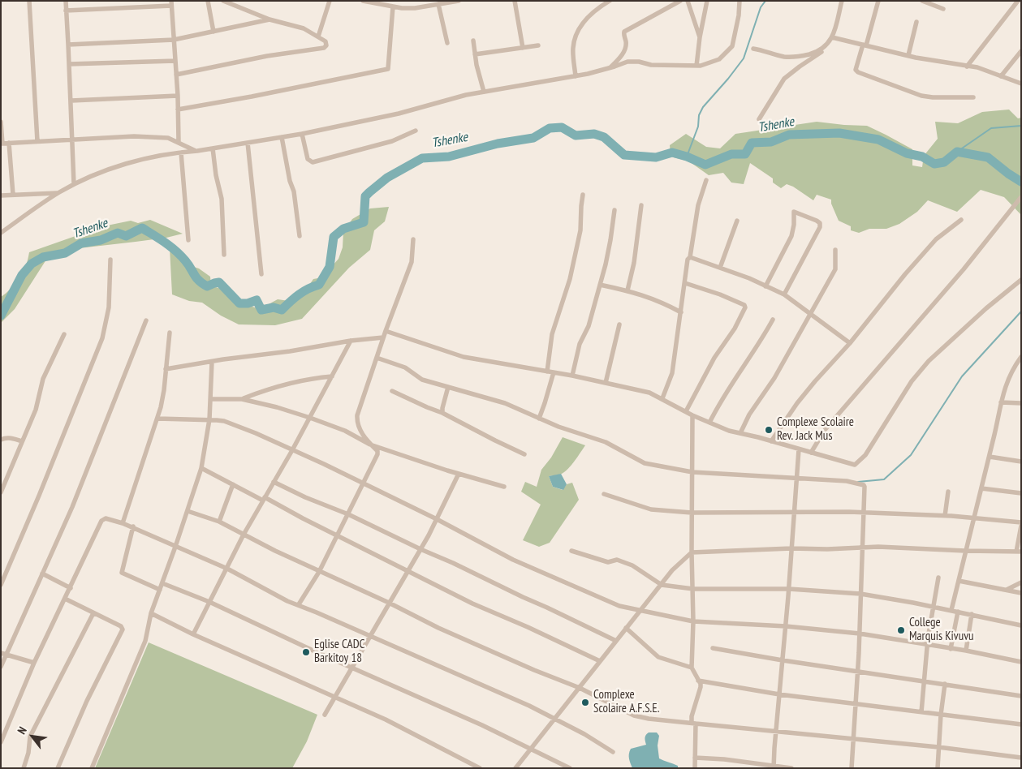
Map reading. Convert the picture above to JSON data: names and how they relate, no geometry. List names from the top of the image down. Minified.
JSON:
{"water":["Tshenke"],"places":["Complexe Scolaire Rev. Jack Mus","College Marquis Kivuvu","Eglise CADC Barkitoy 18","Complexe Scolaire A.F.S.E."],"north":"top left"}
